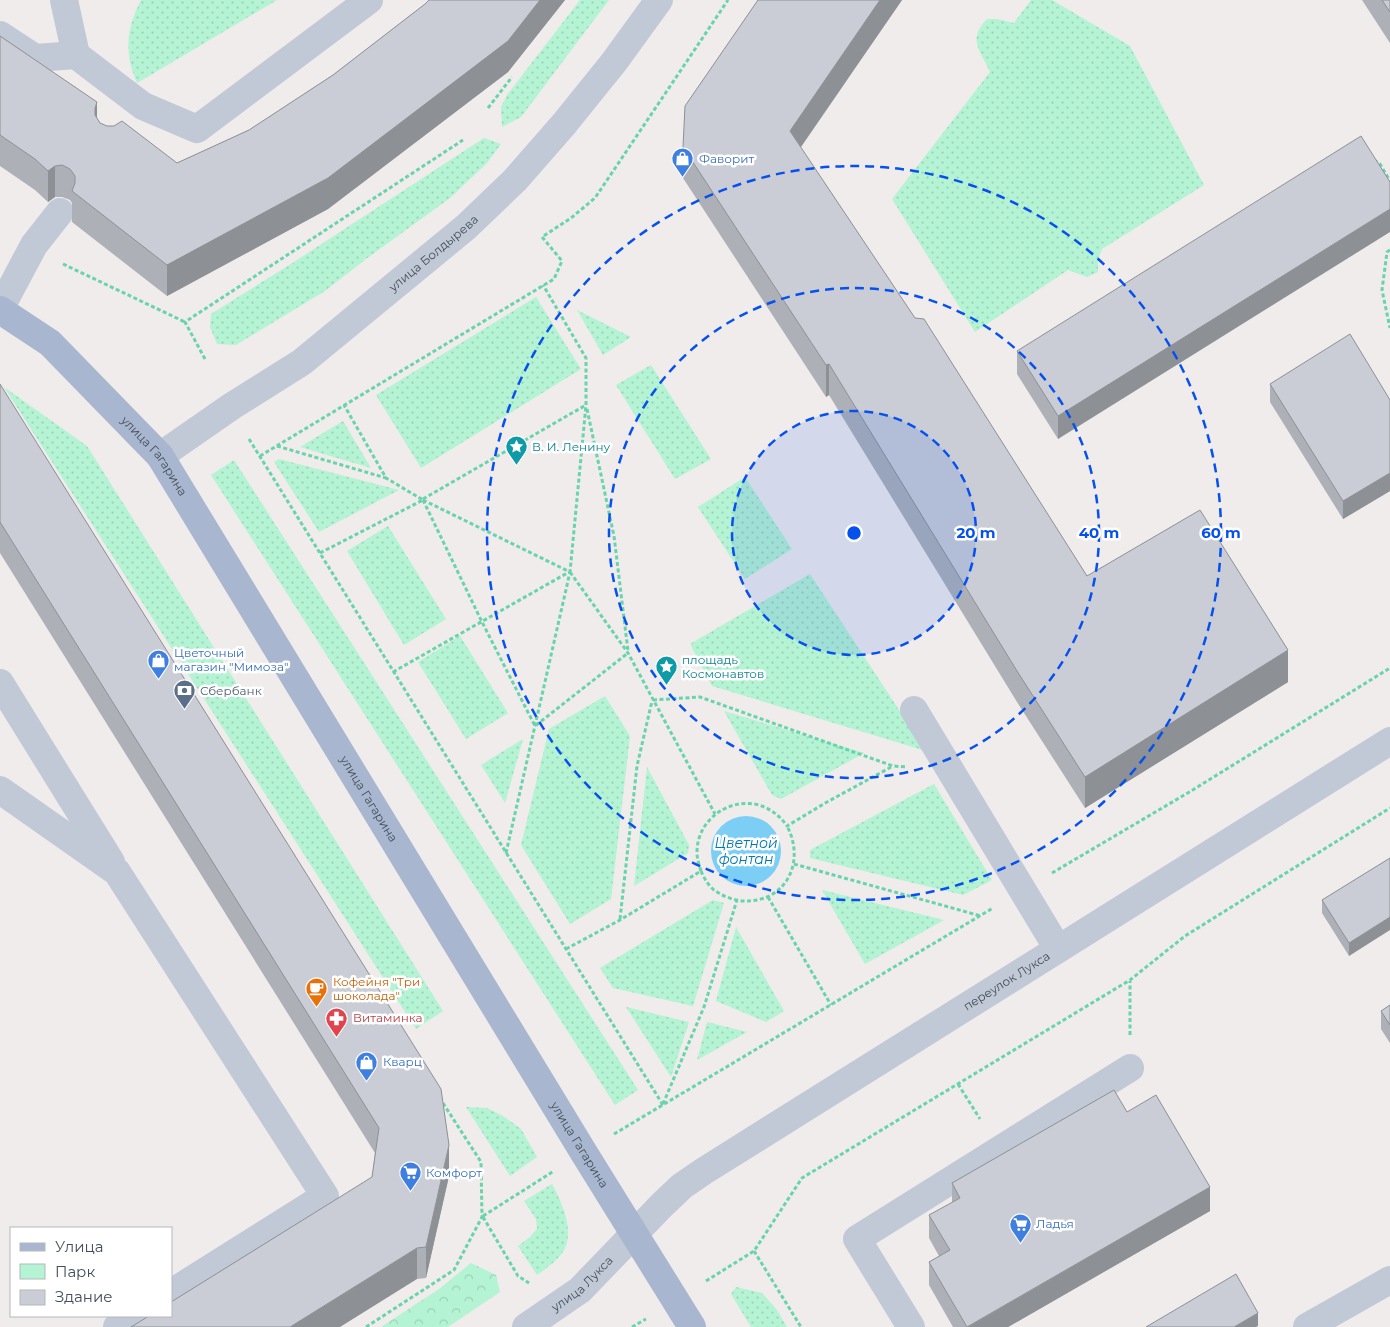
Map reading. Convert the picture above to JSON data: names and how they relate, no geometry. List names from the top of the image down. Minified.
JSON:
{"streets":{"main road":["улица Гагарина"],"street":["улица Болдырева","переулок Лукса","улица Лукса"]},"crossings":[["улица Болдырева","улица Гагарина"],["улица Гагарина","переулок Лукса"],["улица Гагарина","улица Лукса"],["переулок Лукса","улица Лукса"]],"water":["Цветной фонтан"],"places":{"shop":["Фаворит","Цветочный магазин \"Мимоза\"","Кварц"],"place":["В. И. Ленину","площадь Космонавтов"],"bank":["Сбербанк"],"cafe":["Кофейня \"Три шоколада\""],"pharmacy":["Витаминка"],"supermarket":["Комфорт","Ладья"]},"legend":["Улица","Парк","Здание"],"rings":["20 m","40 m","60 m"]}
